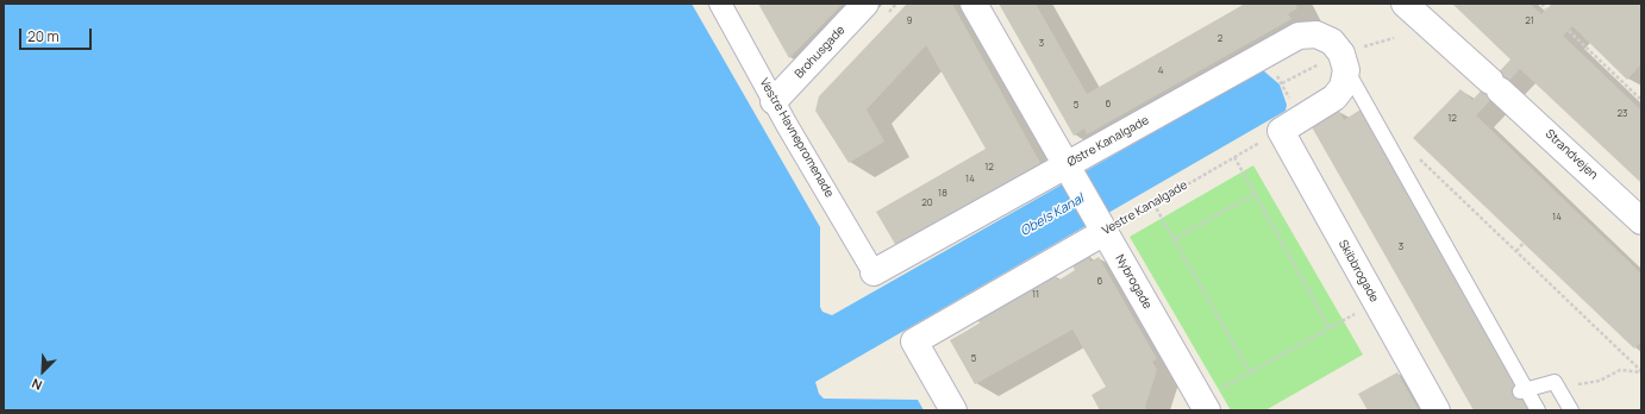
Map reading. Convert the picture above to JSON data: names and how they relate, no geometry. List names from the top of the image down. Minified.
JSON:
{"streets":{"street":["Brohusgade","Vestre Havnepromenade","Østre Kanalgade","Strandvejen","Vestre Kanalgade","Skibbrogade","Nybrogade"]},"crossings":[["Brohusgade","Vestre Havnepromenade"],["Vestre Havnepromenade","Østre Kanalgade"],["Østre Kanalgade","Nybrogade"],["Vestre Kanalgade","Skibbrogade"],["Vestre Kanalgade","Nybrogade"]],"water":["Obels Kanal"],"house_numbers":["9","21","2","3","4","6","5","23","12","12","14","18","20","14","3","6","11","5"],"scale_bar":"20 m","north":"bottom left"}
